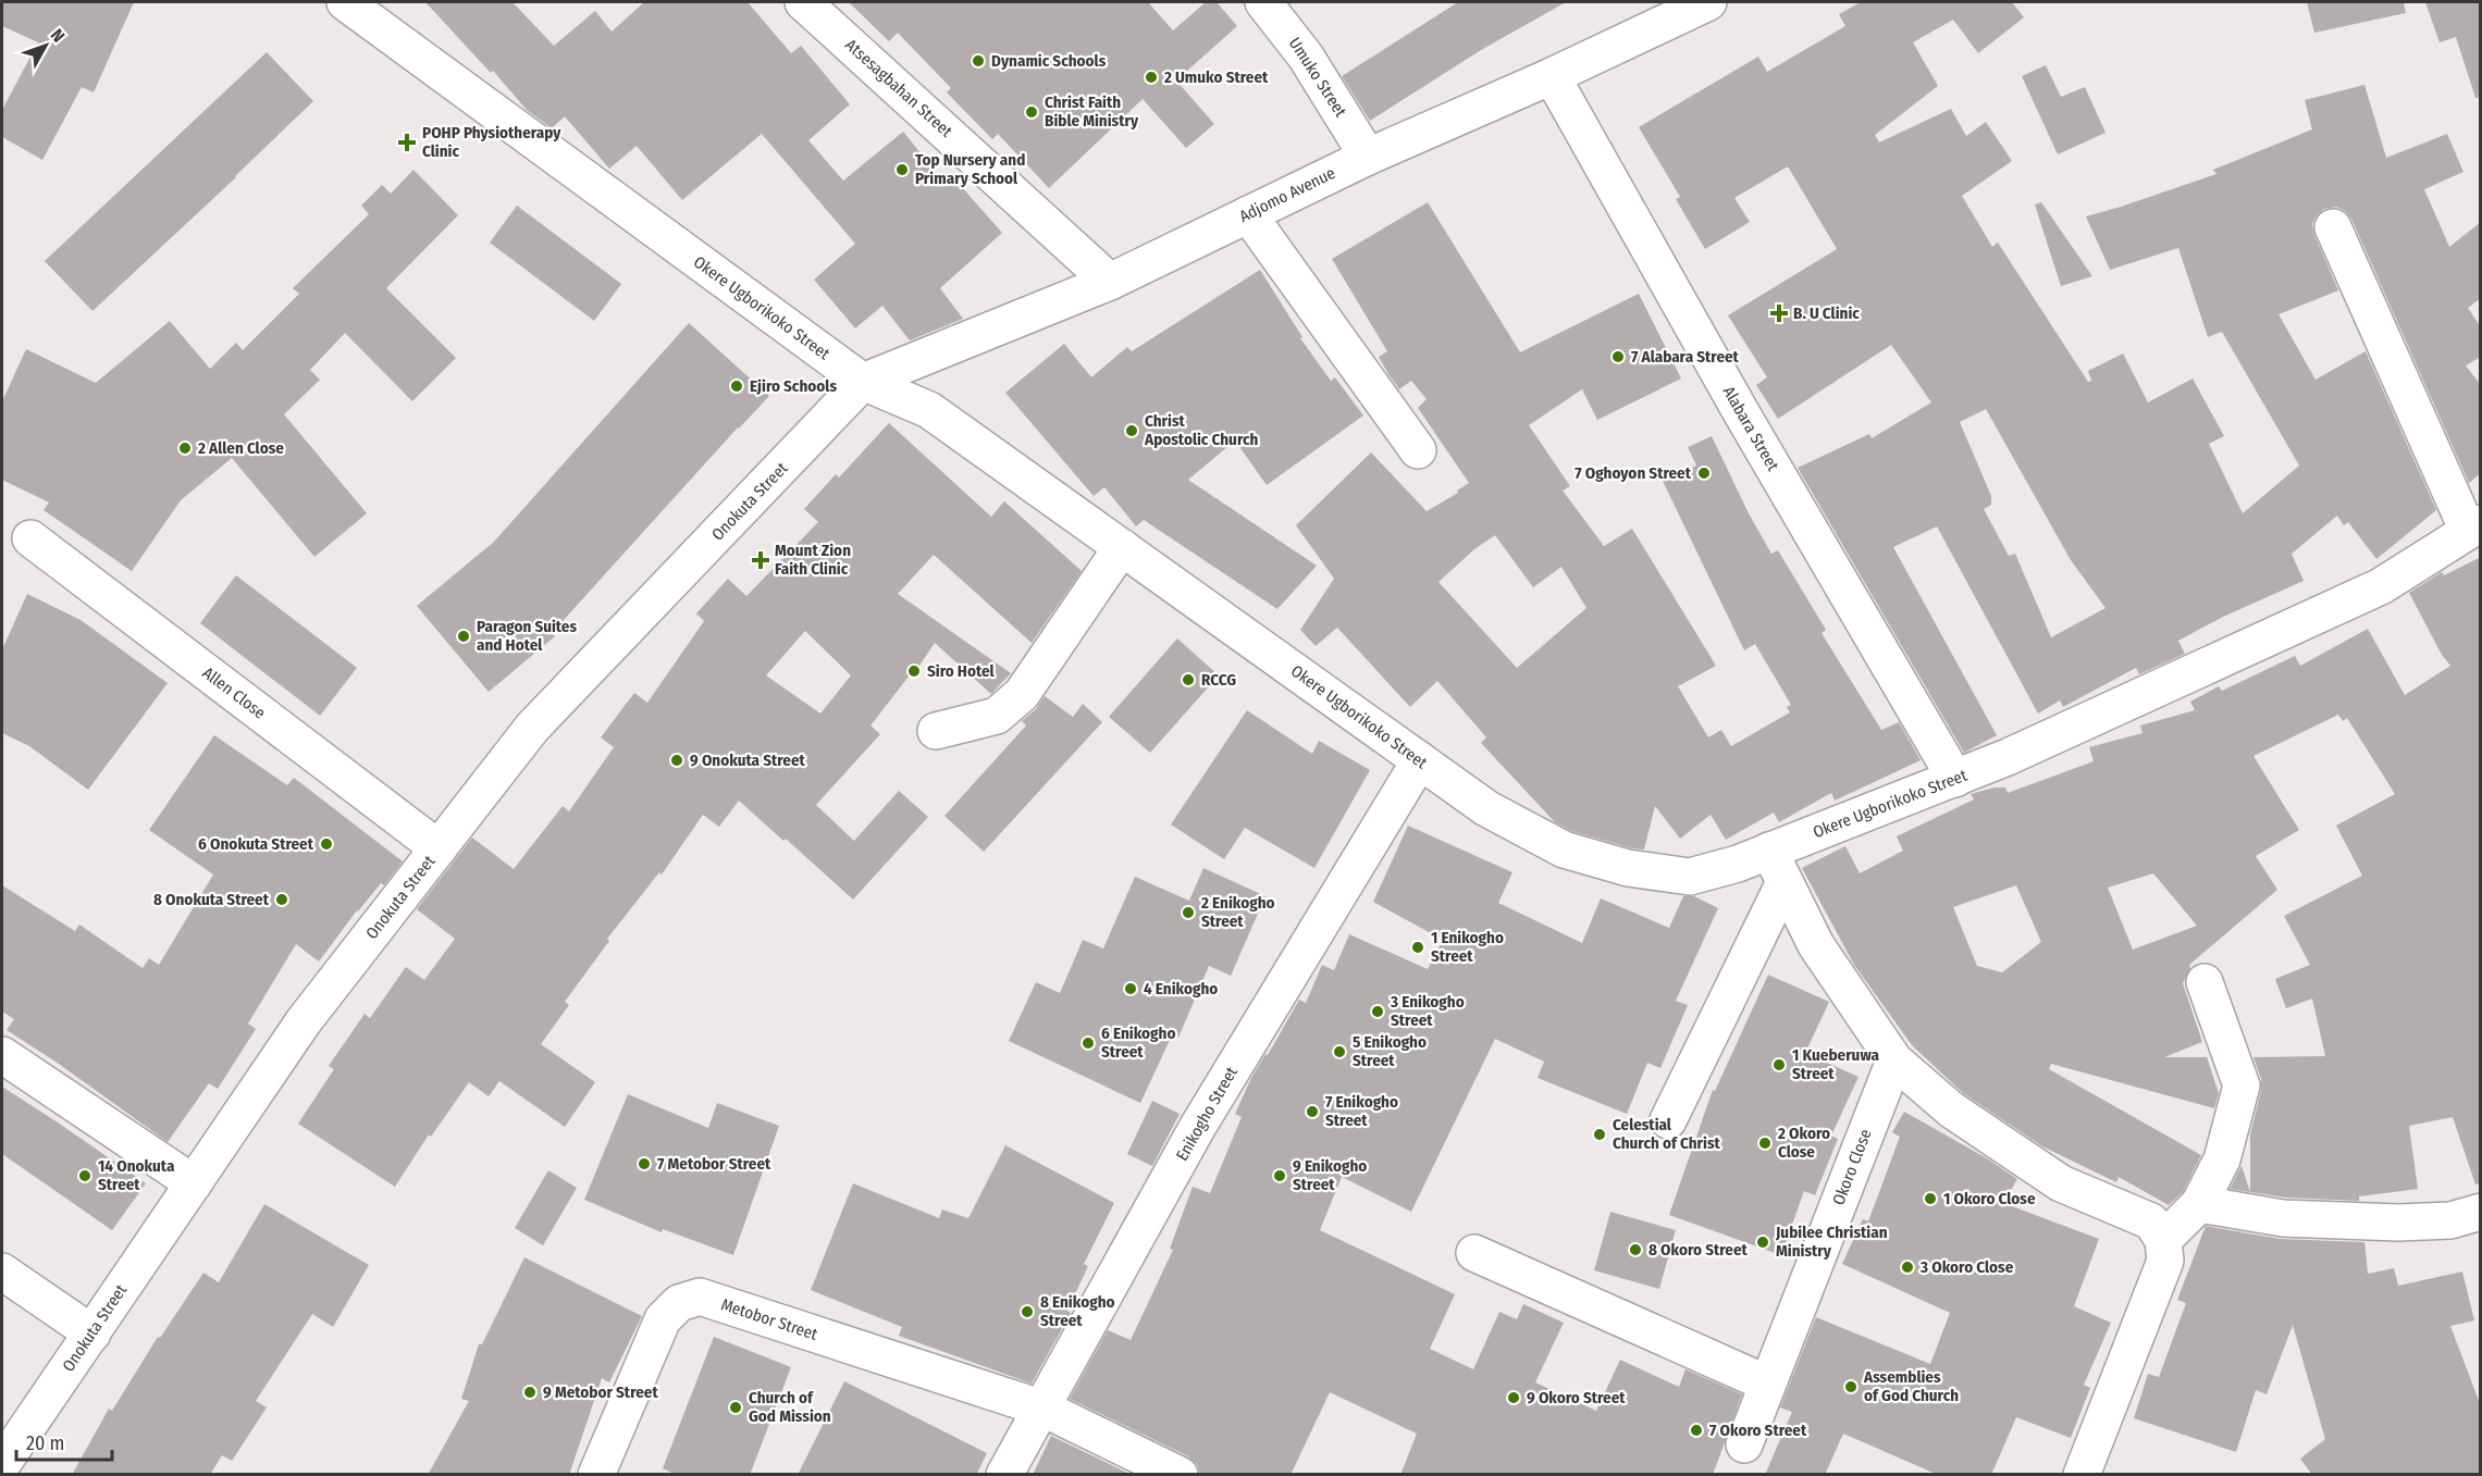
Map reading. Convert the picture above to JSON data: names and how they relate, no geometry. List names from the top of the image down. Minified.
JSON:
{"streets":{"street":["Umuko Street","Atsesagbahan Street","Adjomo Avenue","Okere Ugborikoko Street","Alabara Street","Onokuta Street","Allen Close","Enikogho Street","Okoro Close","Metobor Street"]},"crossings":[["Umuko Street","Adjomo Avenue"],["Atsesagbahan Street","Adjomo Avenue"],["Adjomo Avenue","Okere Ugborikoko Street"],["Adjomo Avenue","Alabara Street"],["Adjomo Avenue","Onokuta Street"],["Okere Ugborikoko Street","Alabara Street"],["Okere Ugborikoko Street","Onokuta Street"],["Okere Ugborikoko Street","Enikogho Street"],["Onokuta Street","Allen Close"],["Enikogho Street","Metobor Street"]],"places":{"other":["Dynamic Schools","2 Umuko Street","Christ Faith Bible Ministry","Top Nursery and Primary School","7 Alabara Street","Ejiro Schools","Christ Apostolic Church","2 Allen Close","7 Oghoyon Street","Paragon Suites and Hotel","Siro Hotel","RCCG","9 Onokuta Street","6 Onokuta Street","8 Onokuta Street","2 Enikogho Street","1 Enikogho Street","4 Enikogho","3 Enikogho Street","6 Enikogho Street","5 Enikogho Street","1 Kueberuwa Street","7 Enikogho Street","Celestial Church of Christ","2 Okoro Close","7 Metobor Street","14 Onokuta Street","9 Enikogho Street","1 Okoro Close","Jubilee Christian Ministry","8 Okoro Street","3 Okoro Close","8 Enikogho Street","Assemblies of God Church","9 Metobor Street","9 Okoro Street","Church of God Mission","7 Okoro Street"],"health":["POHP Physiotherapy Clinic","B. U Clinic","Mount Zion Faith Clinic"]},"scale_bar":"20 m","north":"top right"}
